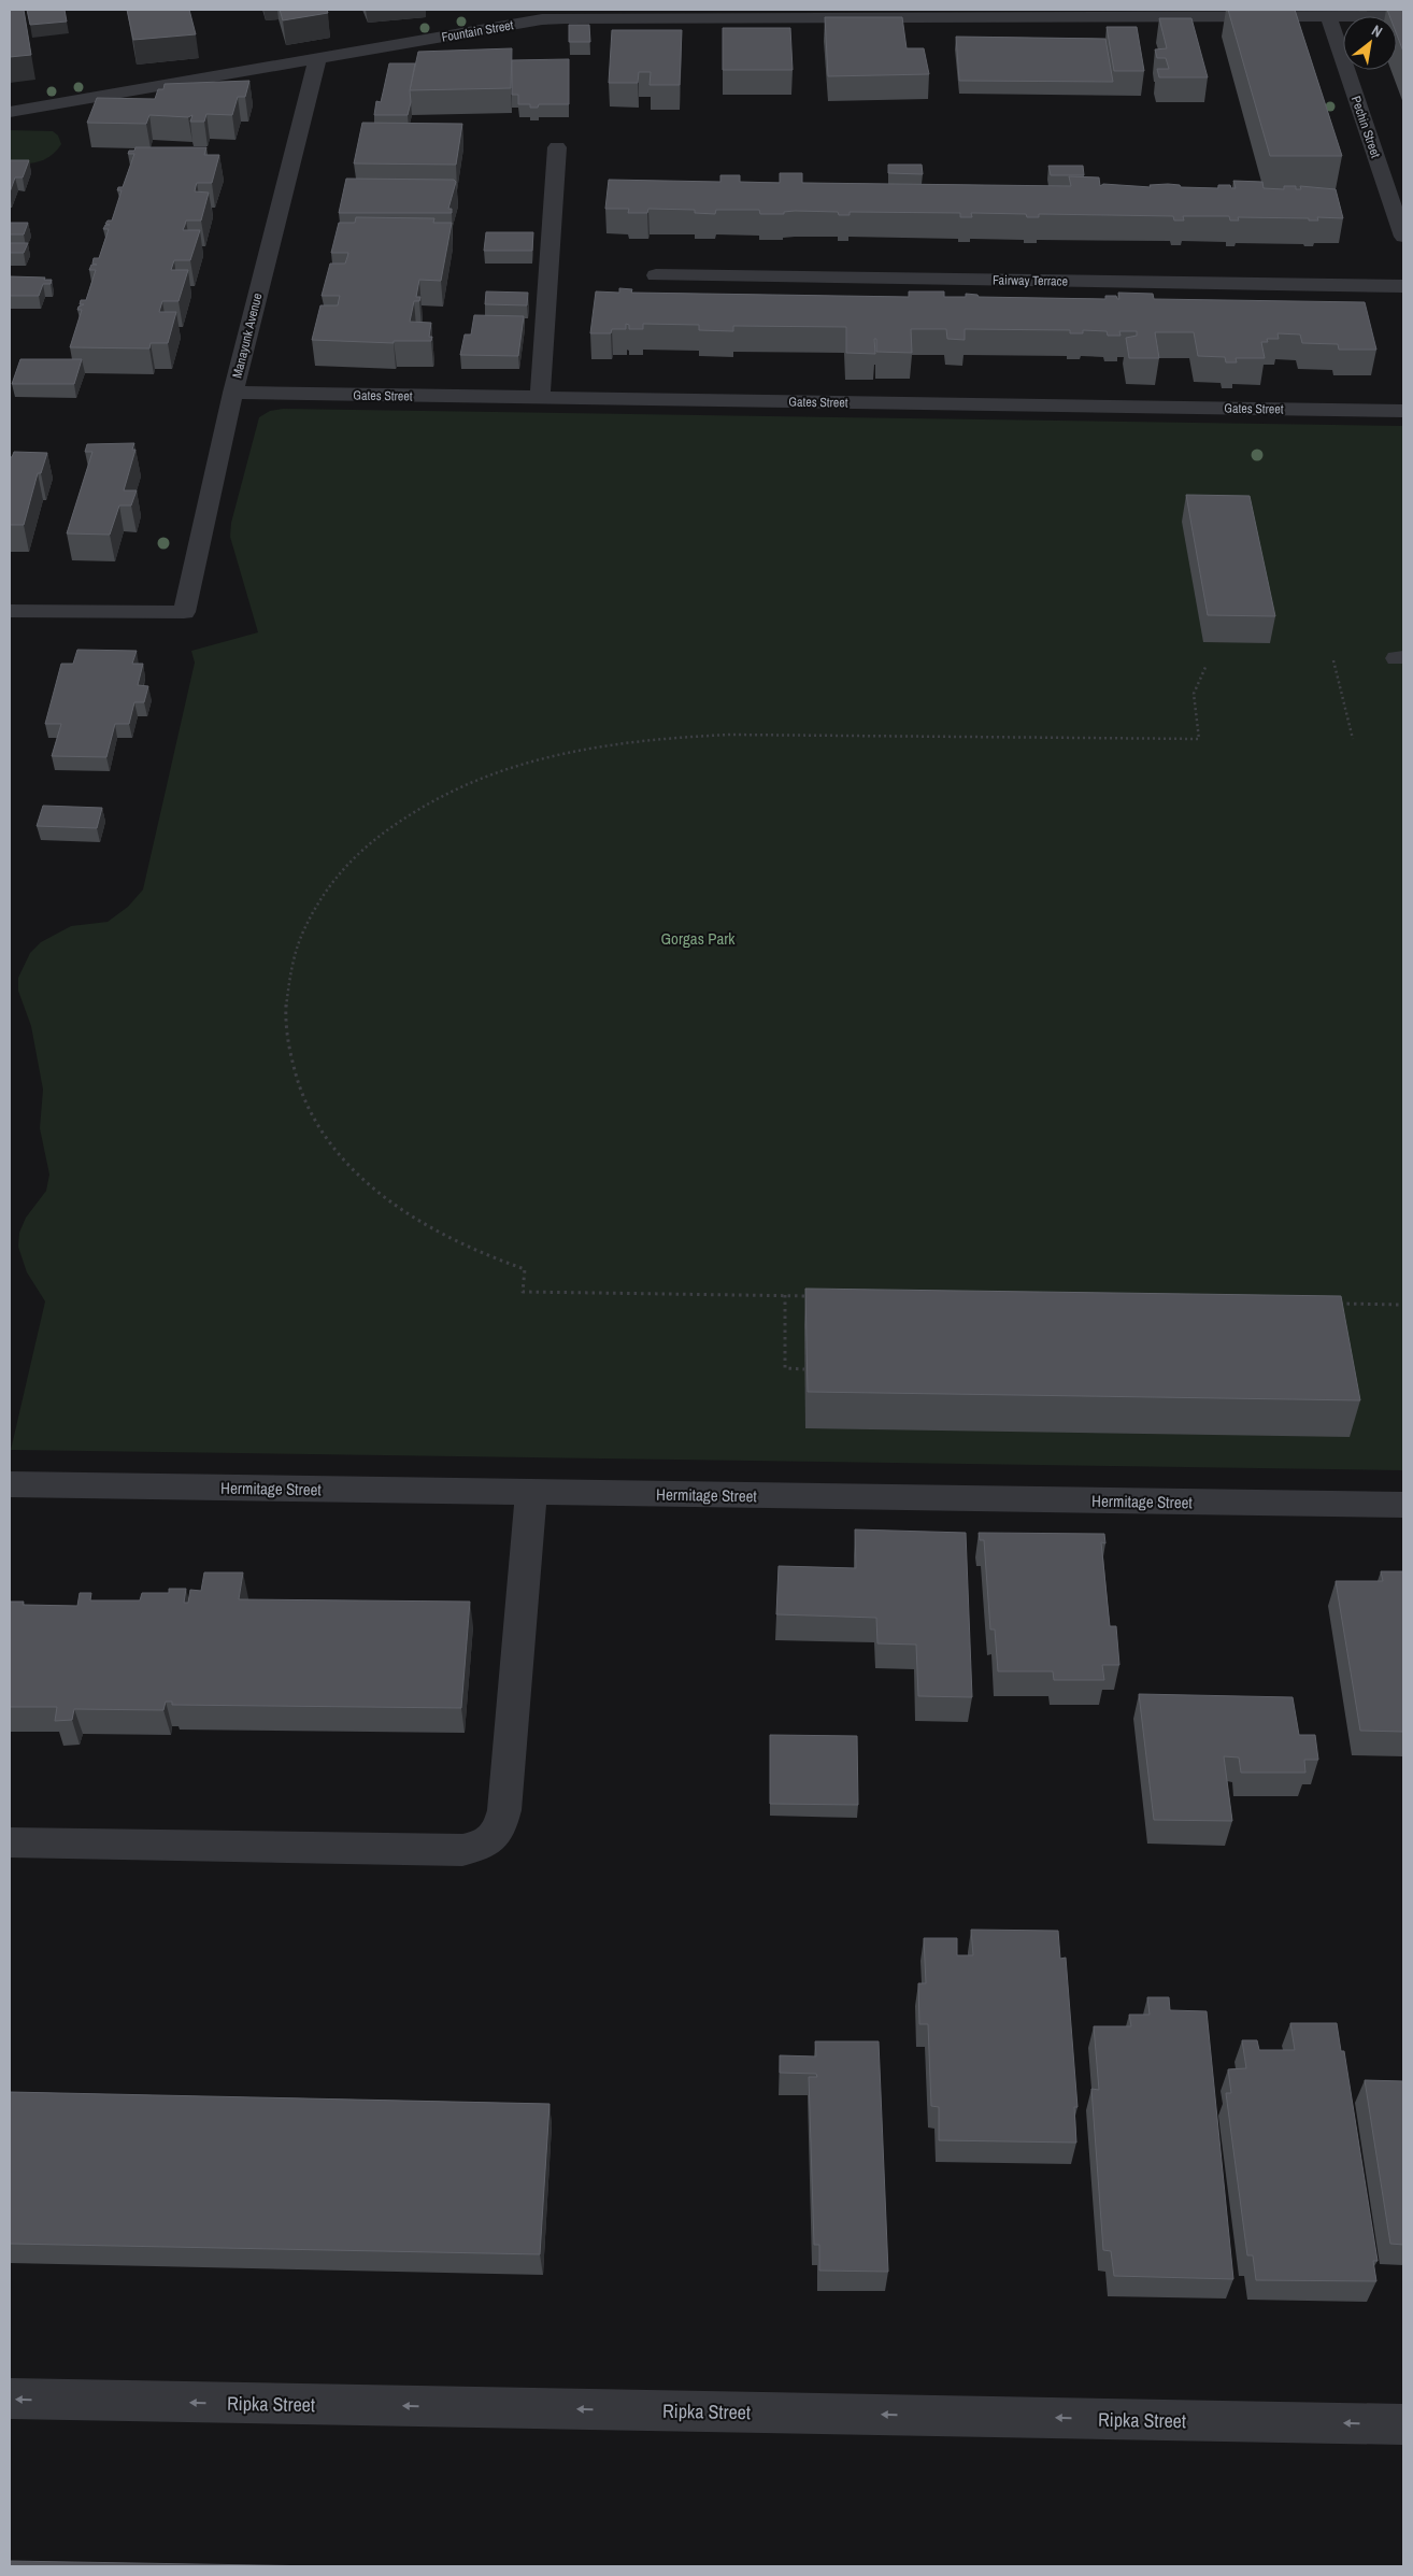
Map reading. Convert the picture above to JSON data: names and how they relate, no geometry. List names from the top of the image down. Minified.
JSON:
{"streets":{"street":["Fountain Street","Pechin Street","Fairway Terrace","Manayunk Avenue","Gates Street","Hermitage Street","Ripka Street"]},"crossings":[["Fountain Street","Pechin Street"],["Fountain Street","Manayunk Avenue"],["Manayunk Avenue","Gates Street"]],"one_way":["Ripka Street"],"parks":["Gorgas Park"],"north":"top right"}
